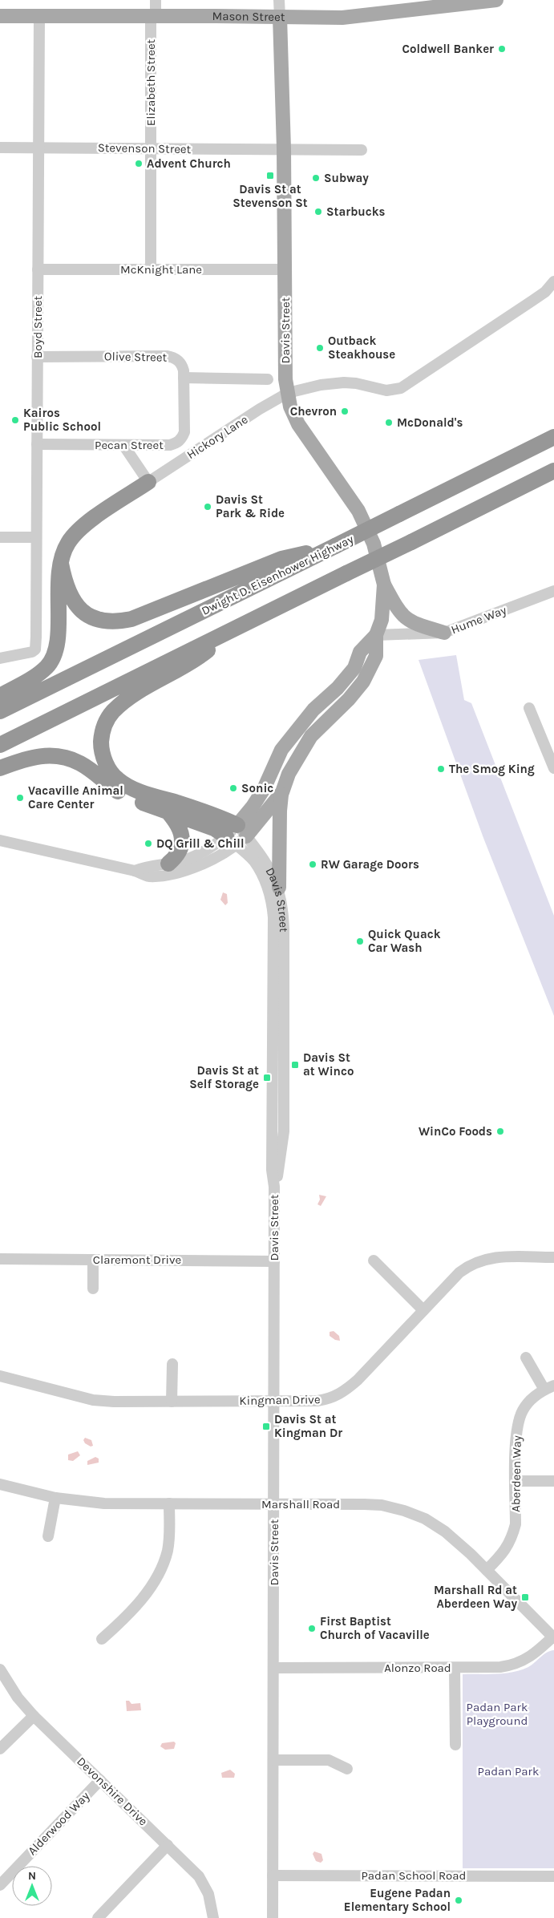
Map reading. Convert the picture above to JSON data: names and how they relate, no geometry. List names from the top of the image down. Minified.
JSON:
{"streets":{"highway":["Dwight D. Eisenhower Highway"],"main road":["Mason Street","Davis Street"],"street":["Elizabeth Street","Stevenson Street","McKnight Lane","Boyd Street","Olive Street","Hickory Lane","Pecan Street","Hume Way","Claremont Drive","Kingman Drive","Aberdeen Way","Marshall Road","Alonzo Road","Devonshire Drive","Alderwood Way","Padan School Road"]},"crossings":[["Mason Street","Elizabeth Street"],["Mason Street","Boyd Street"],["Mason Street","Davis Street"],["Elizabeth Street","Stevenson Street"],["Elizabeth Street","McKnight Lane"],["Stevenson Street","Boyd Street"],["Stevenson Street","Davis Street"],["McKnight Lane","Boyd Street"],["McKnight Lane","Davis Street"],["Boyd Street","Olive Street"],["Boyd Street","Pecan Street"],["Davis Street","Hickory Lane"],["Davis Street","Hume Way"],["Davis Street","Claremont Drive"],["Davis Street","Kingman Drive"],["Davis Street","Marshall Road"],["Davis Street","Alonzo Road"],["Davis Street","Padan School Road"],["Olive Street","Pecan Street"],["Aberdeen Way","Marshall Road"],["Marshall Road","Alonzo Road"],["Devonshire Drive","Alderwood Way"]],"parks":["Padan Park Playground","Padan Park"],"places":{"other":["Coldwell Banker","Advent Church","Subway","Starbucks","Outback Steakhouse","Chevron","Kairos Public School","McDonald's","Davis St Park & Ride","The Smog King","Sonic","Vacaville Animal Care Center","DQ Grill & Chill","RW Garage Doors","Quick Quack Car Wash","WinCo Foods","First Baptist Church of Vacaville","Eugene Padan Elementary School"],"transit":["Davis St at Stevenson St","Davis St at Winco","Davis St at Self Storage","Davis St at Kingman Dr","Marshall Rd at Aberdeen Way"]},"north":"top"}
